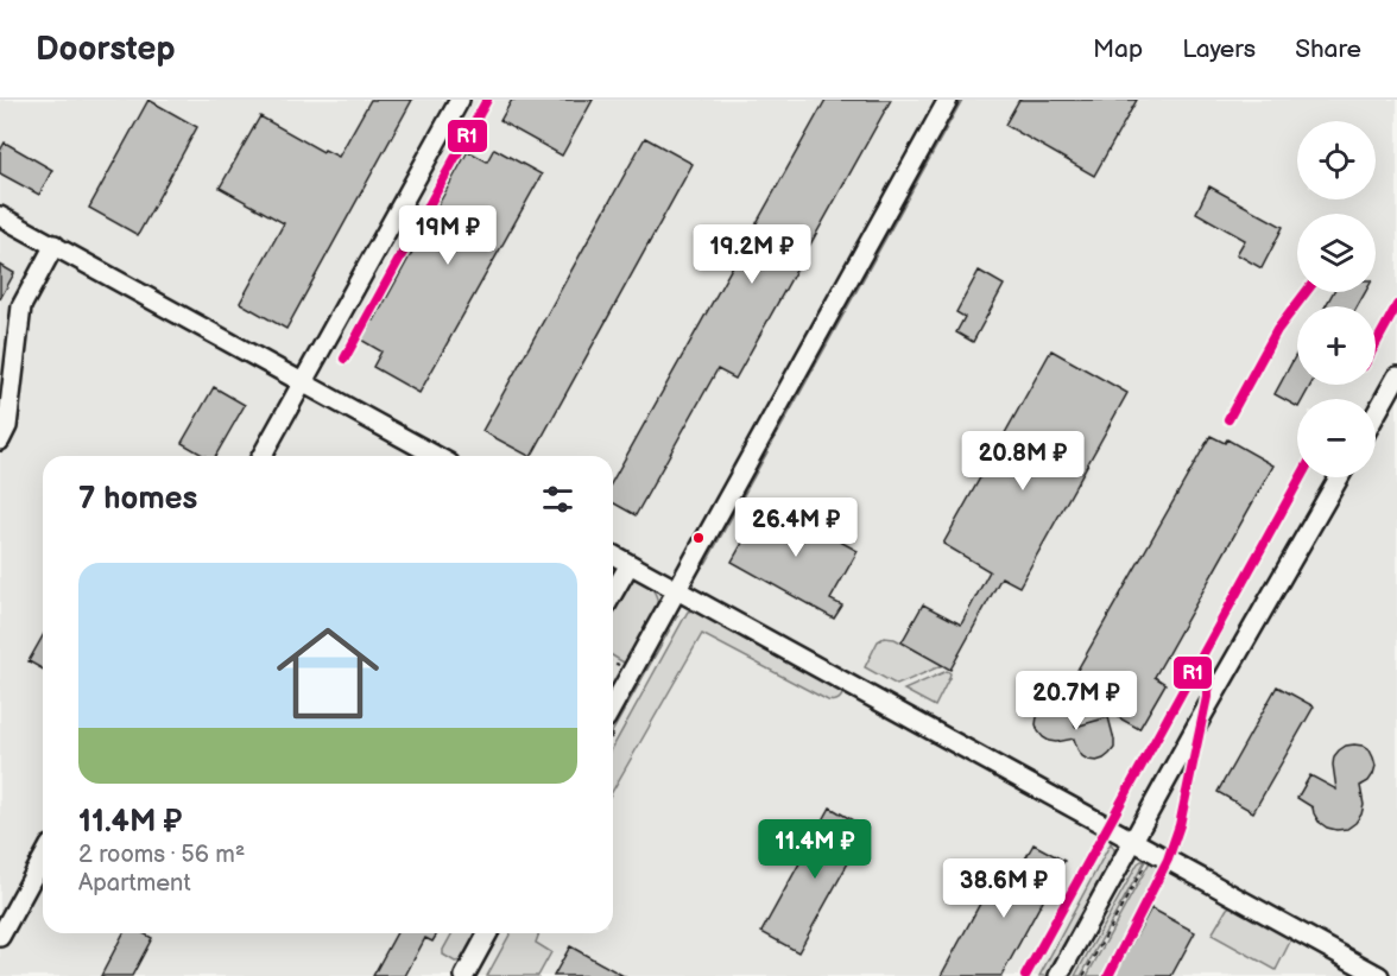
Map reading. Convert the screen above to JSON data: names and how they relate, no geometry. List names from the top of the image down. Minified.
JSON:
{"lines":["transit line R1"],"page":{"header":"Doorstep","nav":["Map","Layers","Share"],"map_buttons":["+","−"],"price":["19M ₽","19.2M ₽","20.8M ₽","26.4M ₽","20.7M ₽","11.4M ₽","38.6M ₽"],"heading":"7 homes","list":[{"name":"11.4M ₽","note":"2 rooms · 56 m² · Apartment"}]}}
